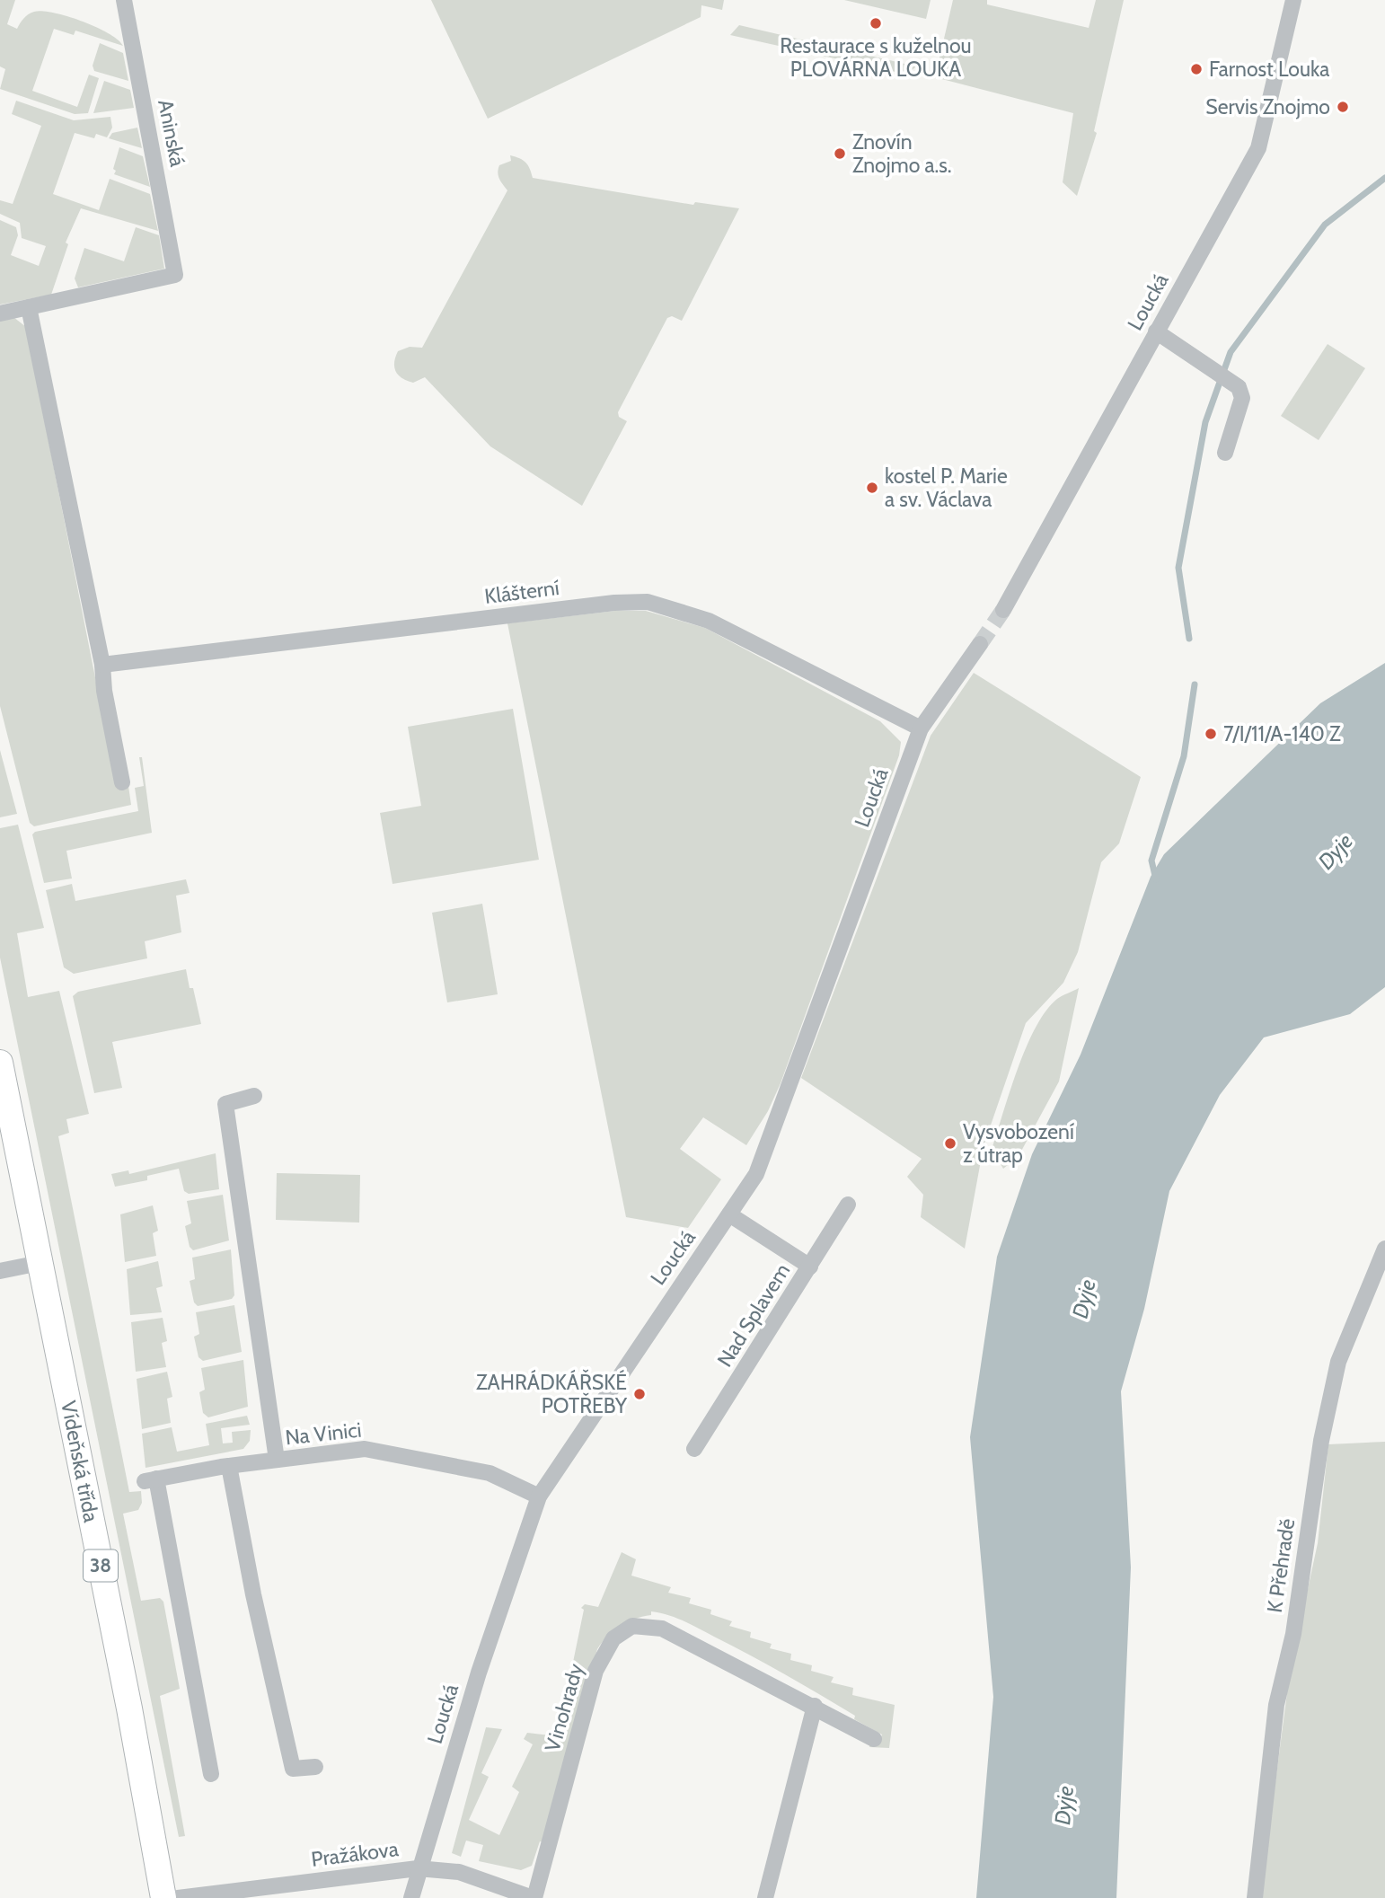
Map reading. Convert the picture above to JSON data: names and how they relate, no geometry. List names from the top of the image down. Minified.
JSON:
{"streets":{"main road":["Vídeňská třída","38"],"street":["Aninská","Loucká","Klášterní","Nad Splavem","Na Vinici","K Přehradě","Vinohrady","Pražákova"]},"crossings":[["Loucká","Klášterní"],["Loucká","Na Vinici"],["Loucká","Pražákova"],["Vinohrady","Pražákova"]],"water":["Dyje"],"places":["Restaurace s kuželnou PLOVÁRNA LOUKA","Farnost Louka","Servis Znojmo","Znovín Znojmo a.s.","kostel P. Marie a sv. Václava","7/I/11/A-140 Z","Vysvobození z útrap","ZAHRÁDKÁŘSKÉ POTŘEBY"]}
